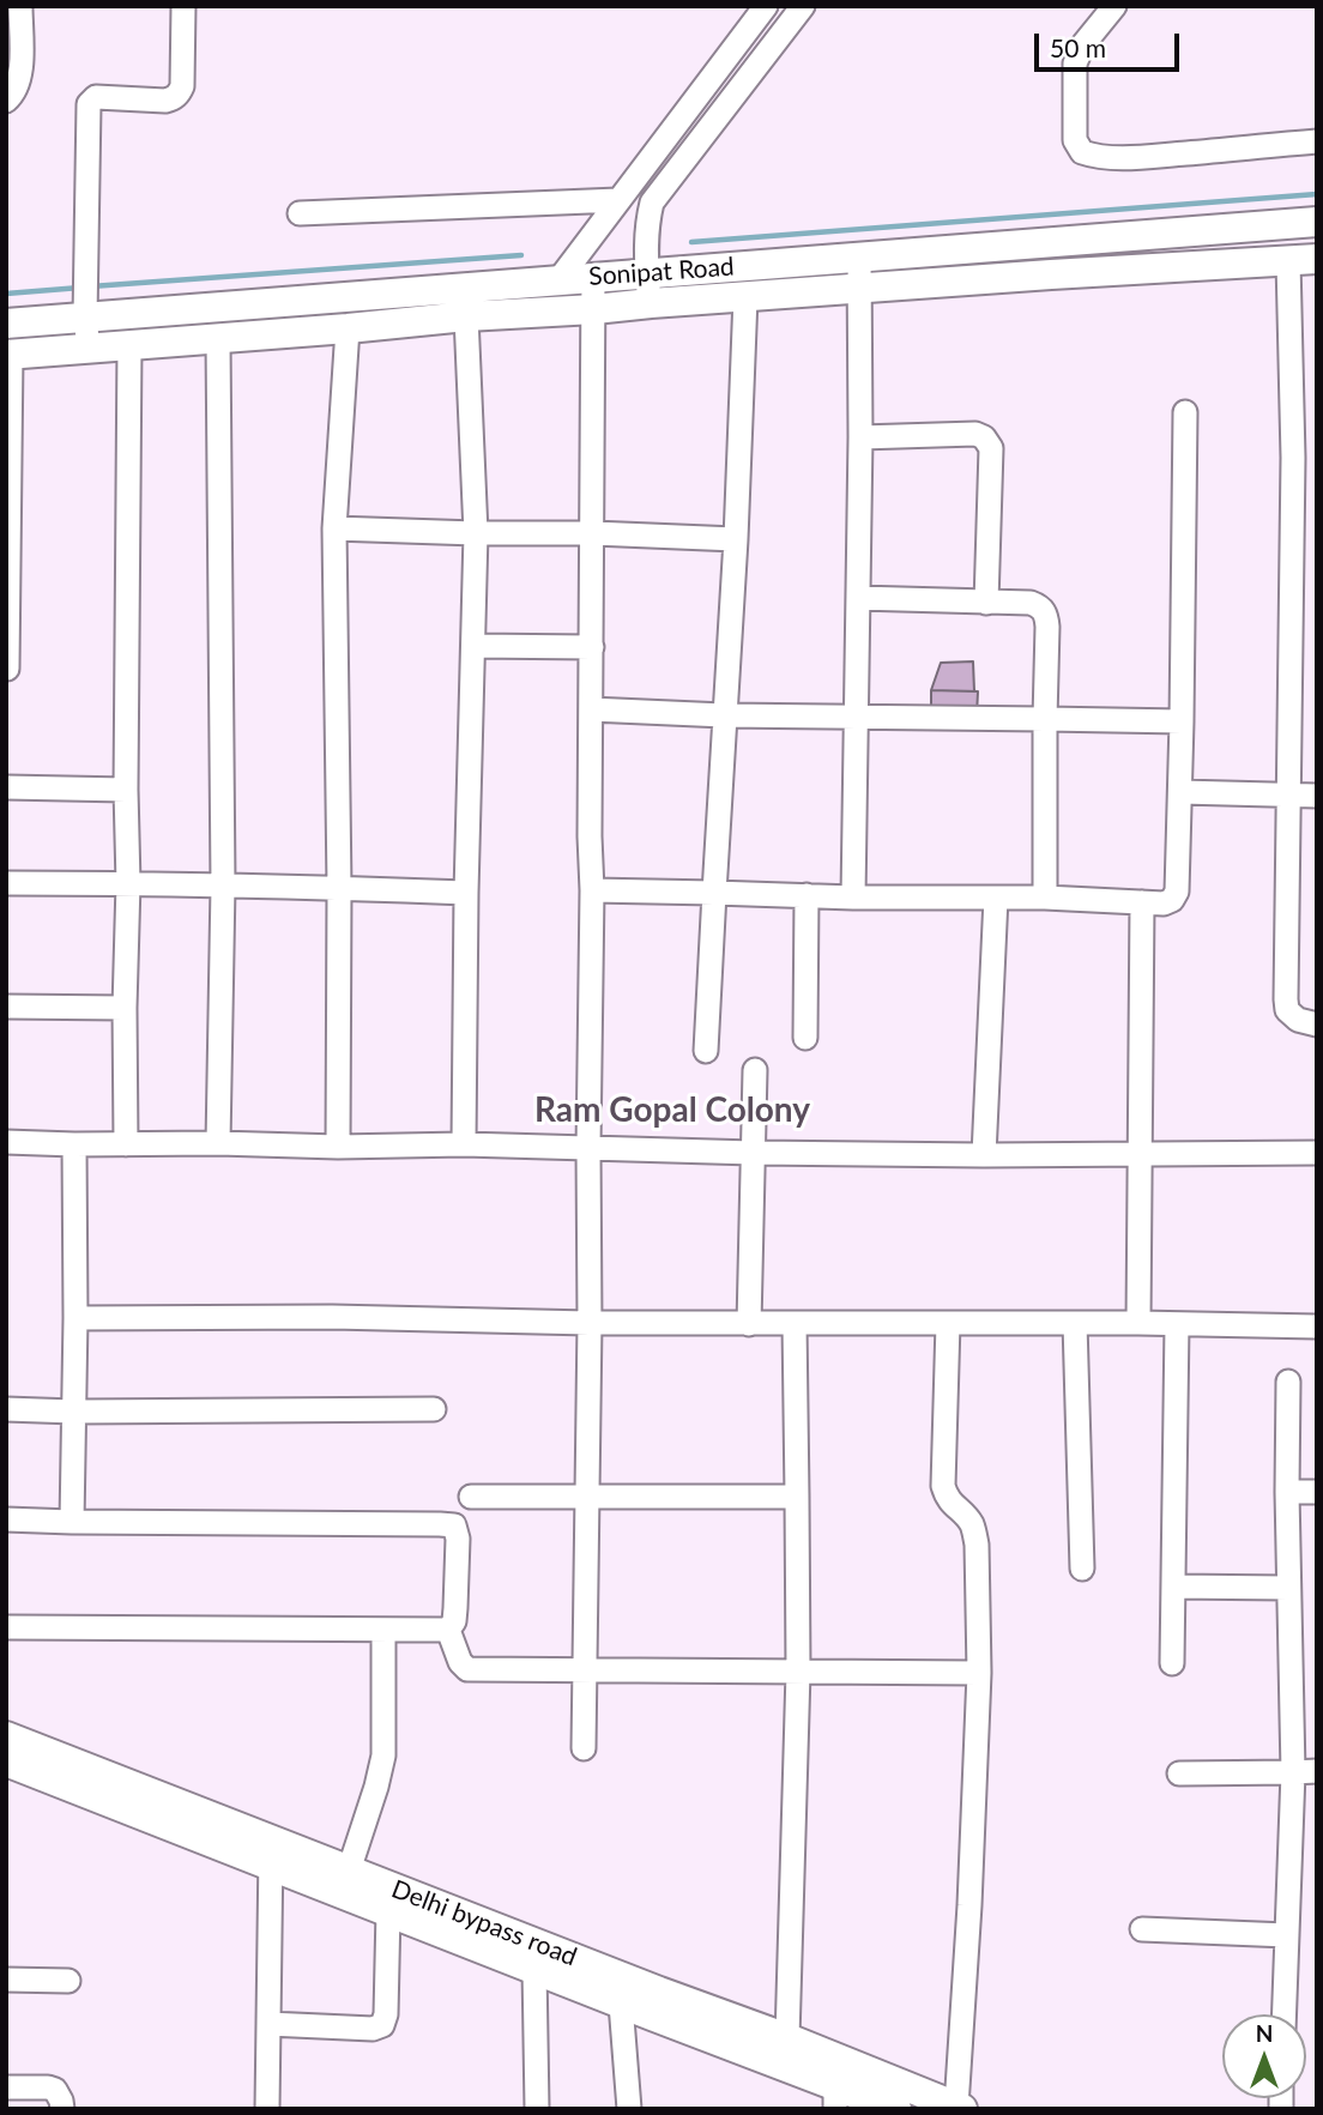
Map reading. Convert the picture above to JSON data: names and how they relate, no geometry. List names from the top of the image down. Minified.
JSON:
{"streets":{"main road":["Sonipat Road","Delhi bypass road"]},"districts":["Ram Gopal Colony"],"scale_bar":"50 m","north":"top"}
